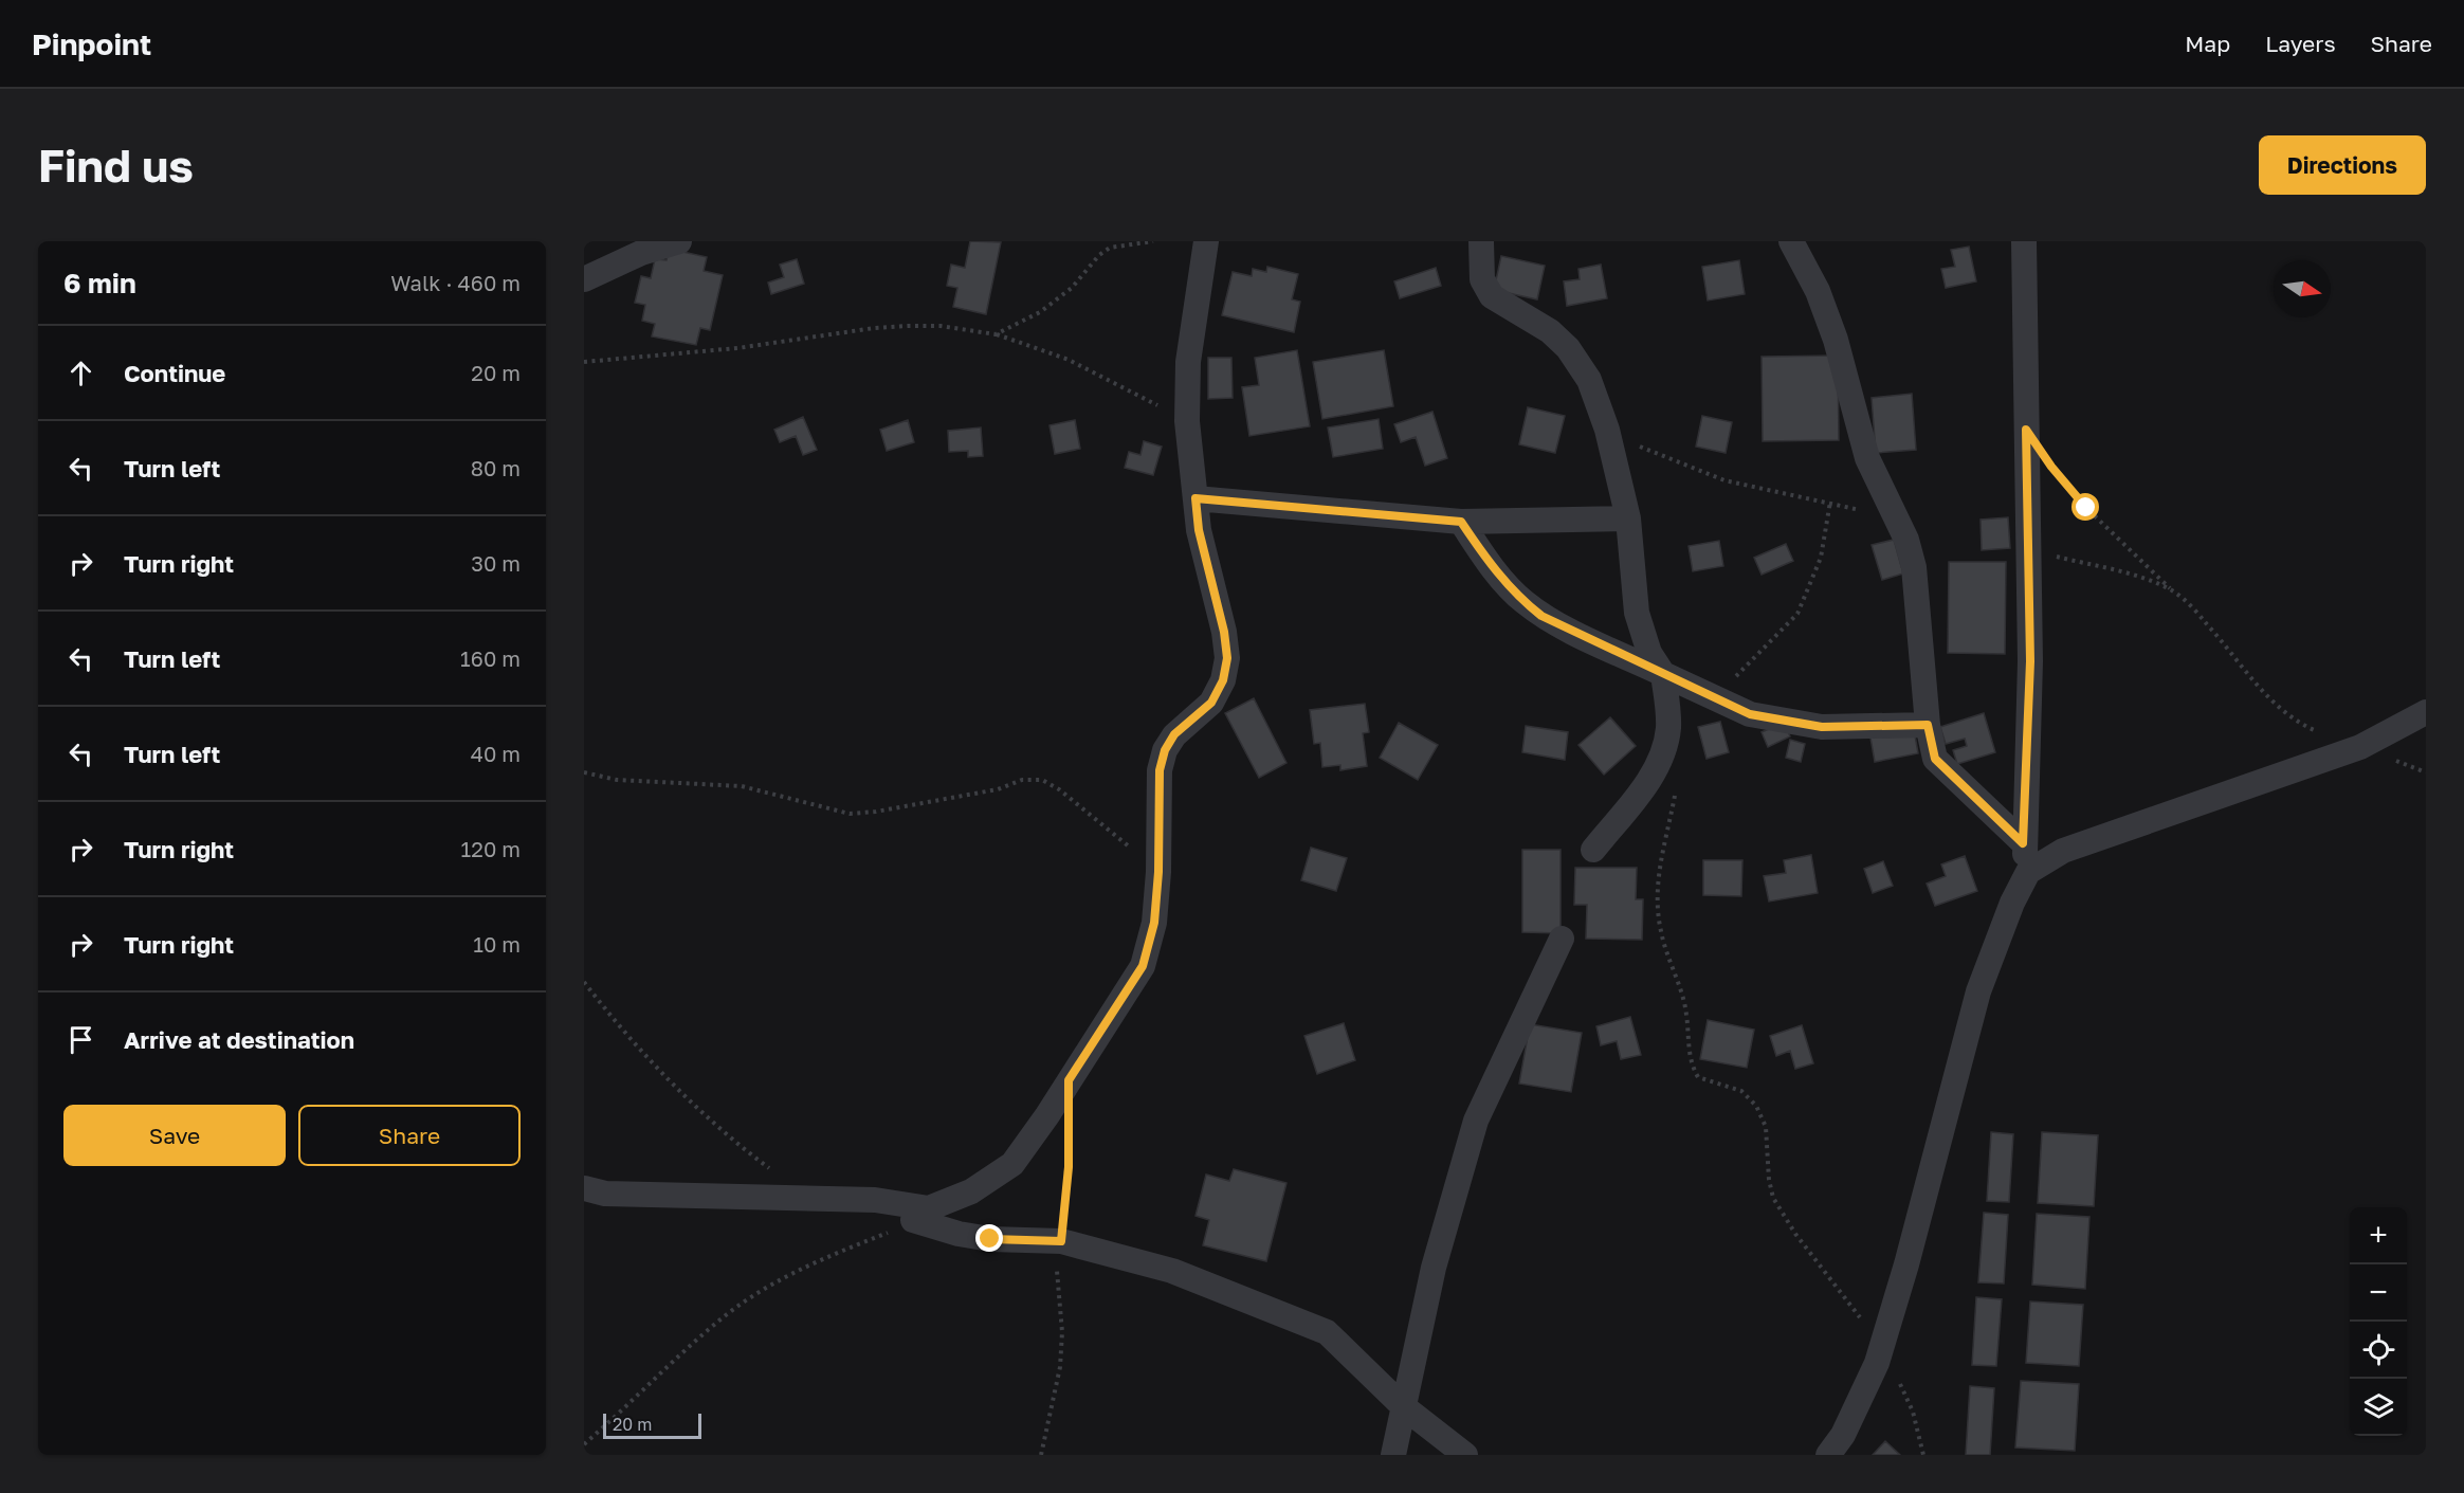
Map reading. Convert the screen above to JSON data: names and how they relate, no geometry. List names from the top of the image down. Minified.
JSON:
{"scale_bar":"20 m","north":"right","page":{"header":"Pinpoint","nav":["Map","Layers","Share"],"buttons":["Directions",["Save","Share"]],"title":"Find us","heading":["6 min","Walk · 460 m"],"list":[["Continue","20 m"],["Turn left","80 m"],["Turn right","30 m"],["Turn left","160 m"],["Turn left","40 m"],["Turn right","120 m"],["Turn right","10 m"],"Arrive at destination"],"map_buttons":["+","−"],"scale":"20 m"}}
